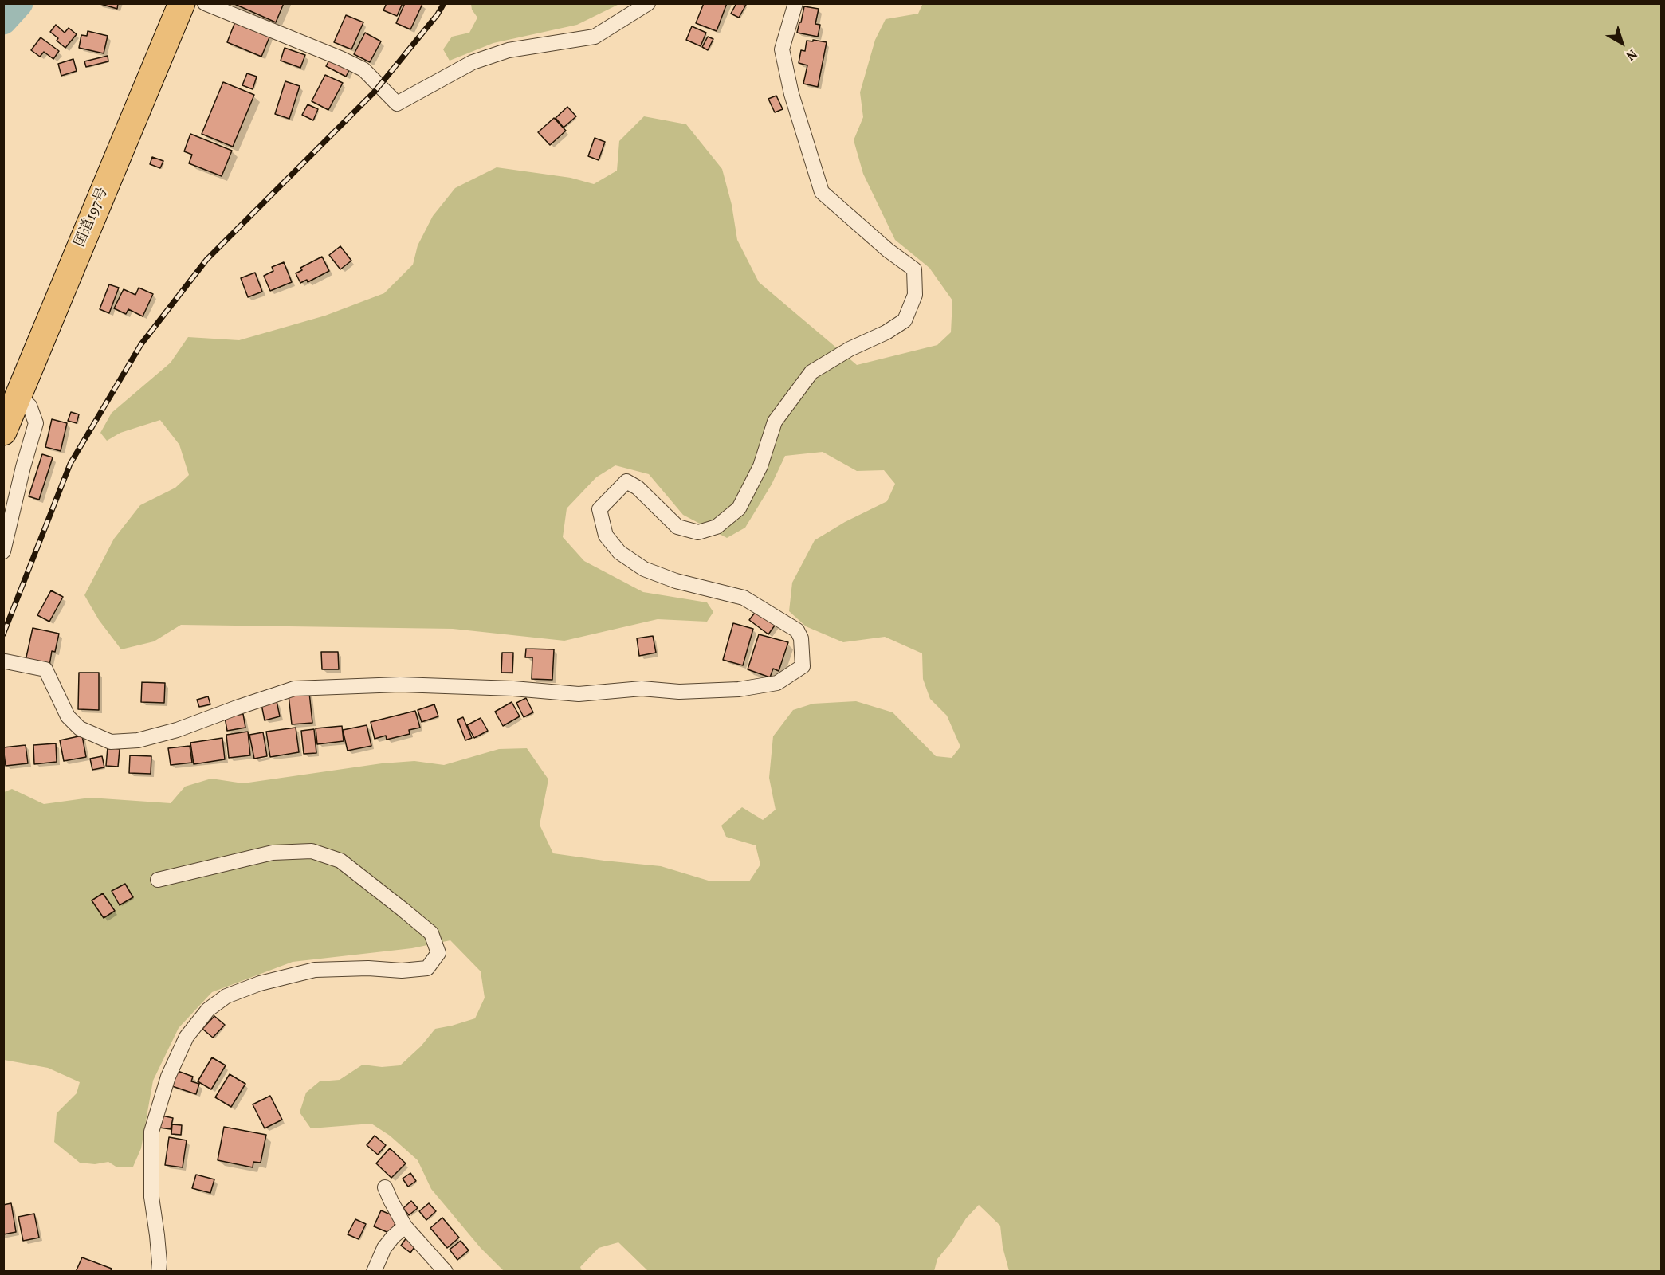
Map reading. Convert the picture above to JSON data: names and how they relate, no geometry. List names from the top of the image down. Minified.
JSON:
{"streets":{"highway":["国道197号"]},"north":"bottom right"}
